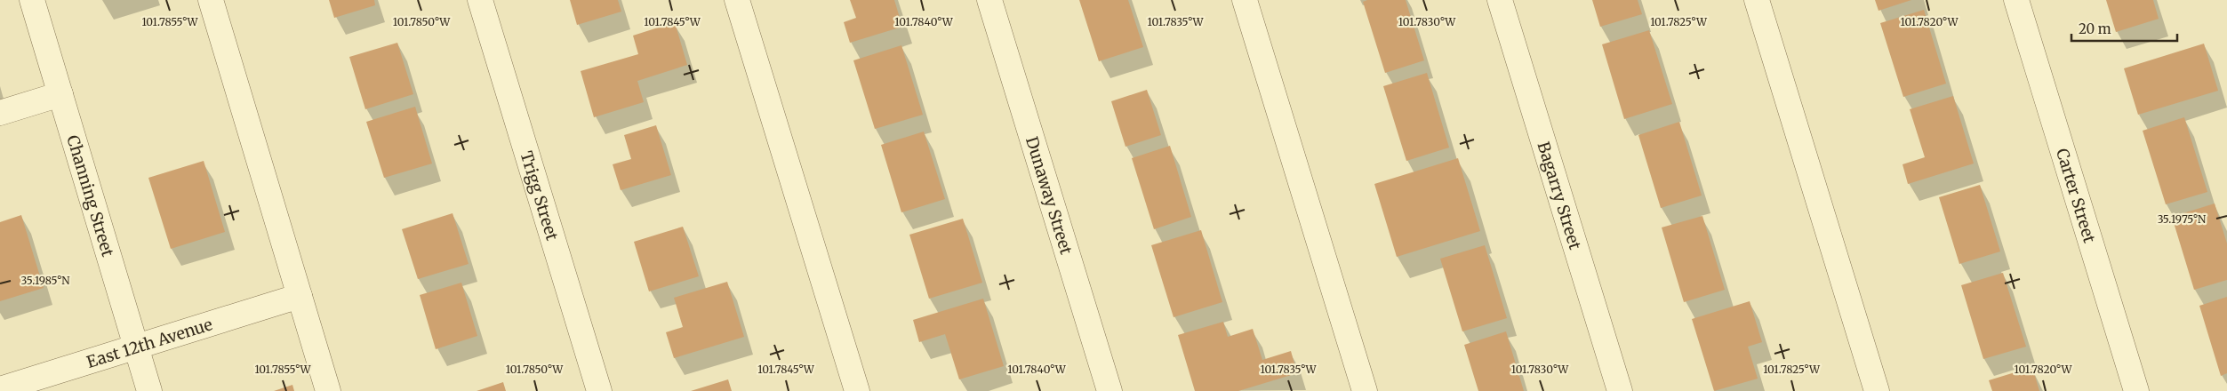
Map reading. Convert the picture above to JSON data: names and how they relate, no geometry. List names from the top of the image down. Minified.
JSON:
{"streets":{"street":["Channing Street","Trigg Street","Dunaway Street","Bagarry Street","Carter Street","East 12th Avenue"]},"crossings":[["Channing Street","East 12th Avenue"]],"scale_bar":"20 m","coordinates":["101.7835°W","101.7820°W","101.7855°W","101.7850°W","101.7845°W","101.7840°W","101.7830°W","101.7825°W","35.1975°N","35.1985°N"]}
